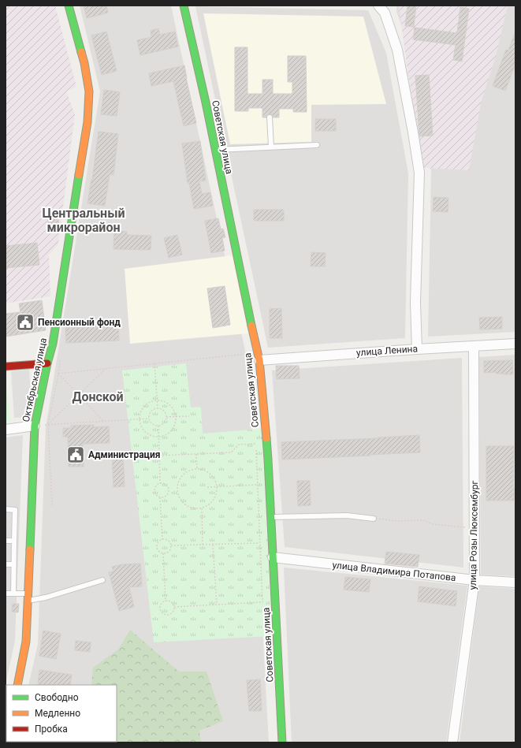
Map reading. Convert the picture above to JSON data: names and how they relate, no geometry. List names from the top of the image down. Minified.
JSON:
{"streets":{"street":["Советская улица","улица Ленина","Октябрьская улица","улица Розы Люксембург","улица Владимира Потапова"]},"crossings":[["Советская улица","улица Ленина"],["Советская улица","улица Владимира Потапова"],["улица Ленина","улица Розы Люксембург"],["улица Розы Люксембург","улица Владимира Потапова"]],"districts":["Центральный микрорайон","Донской"],"places":{"public building":["Пенсионный фонд","Администрация"]},"legend":["Свободно","Медленно","Пробка"]}
